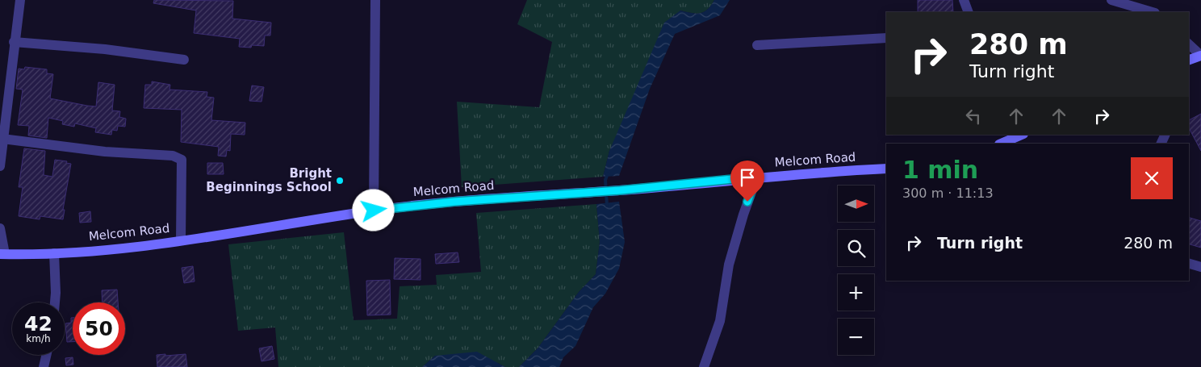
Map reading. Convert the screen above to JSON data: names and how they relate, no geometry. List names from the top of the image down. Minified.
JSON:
{"streets":{"main road":["Melcom Road"]},"places":["Bright Beginnings School"],"north":"right","page":{"turn":["280 m","Turn right"],"heading":["1 min","300 m · 11:13"],"map_buttons":["+","−"],"list":[{"name":"Turn right","value":"280 m"}],"speed":"42 km/h","limit":"50"}}
